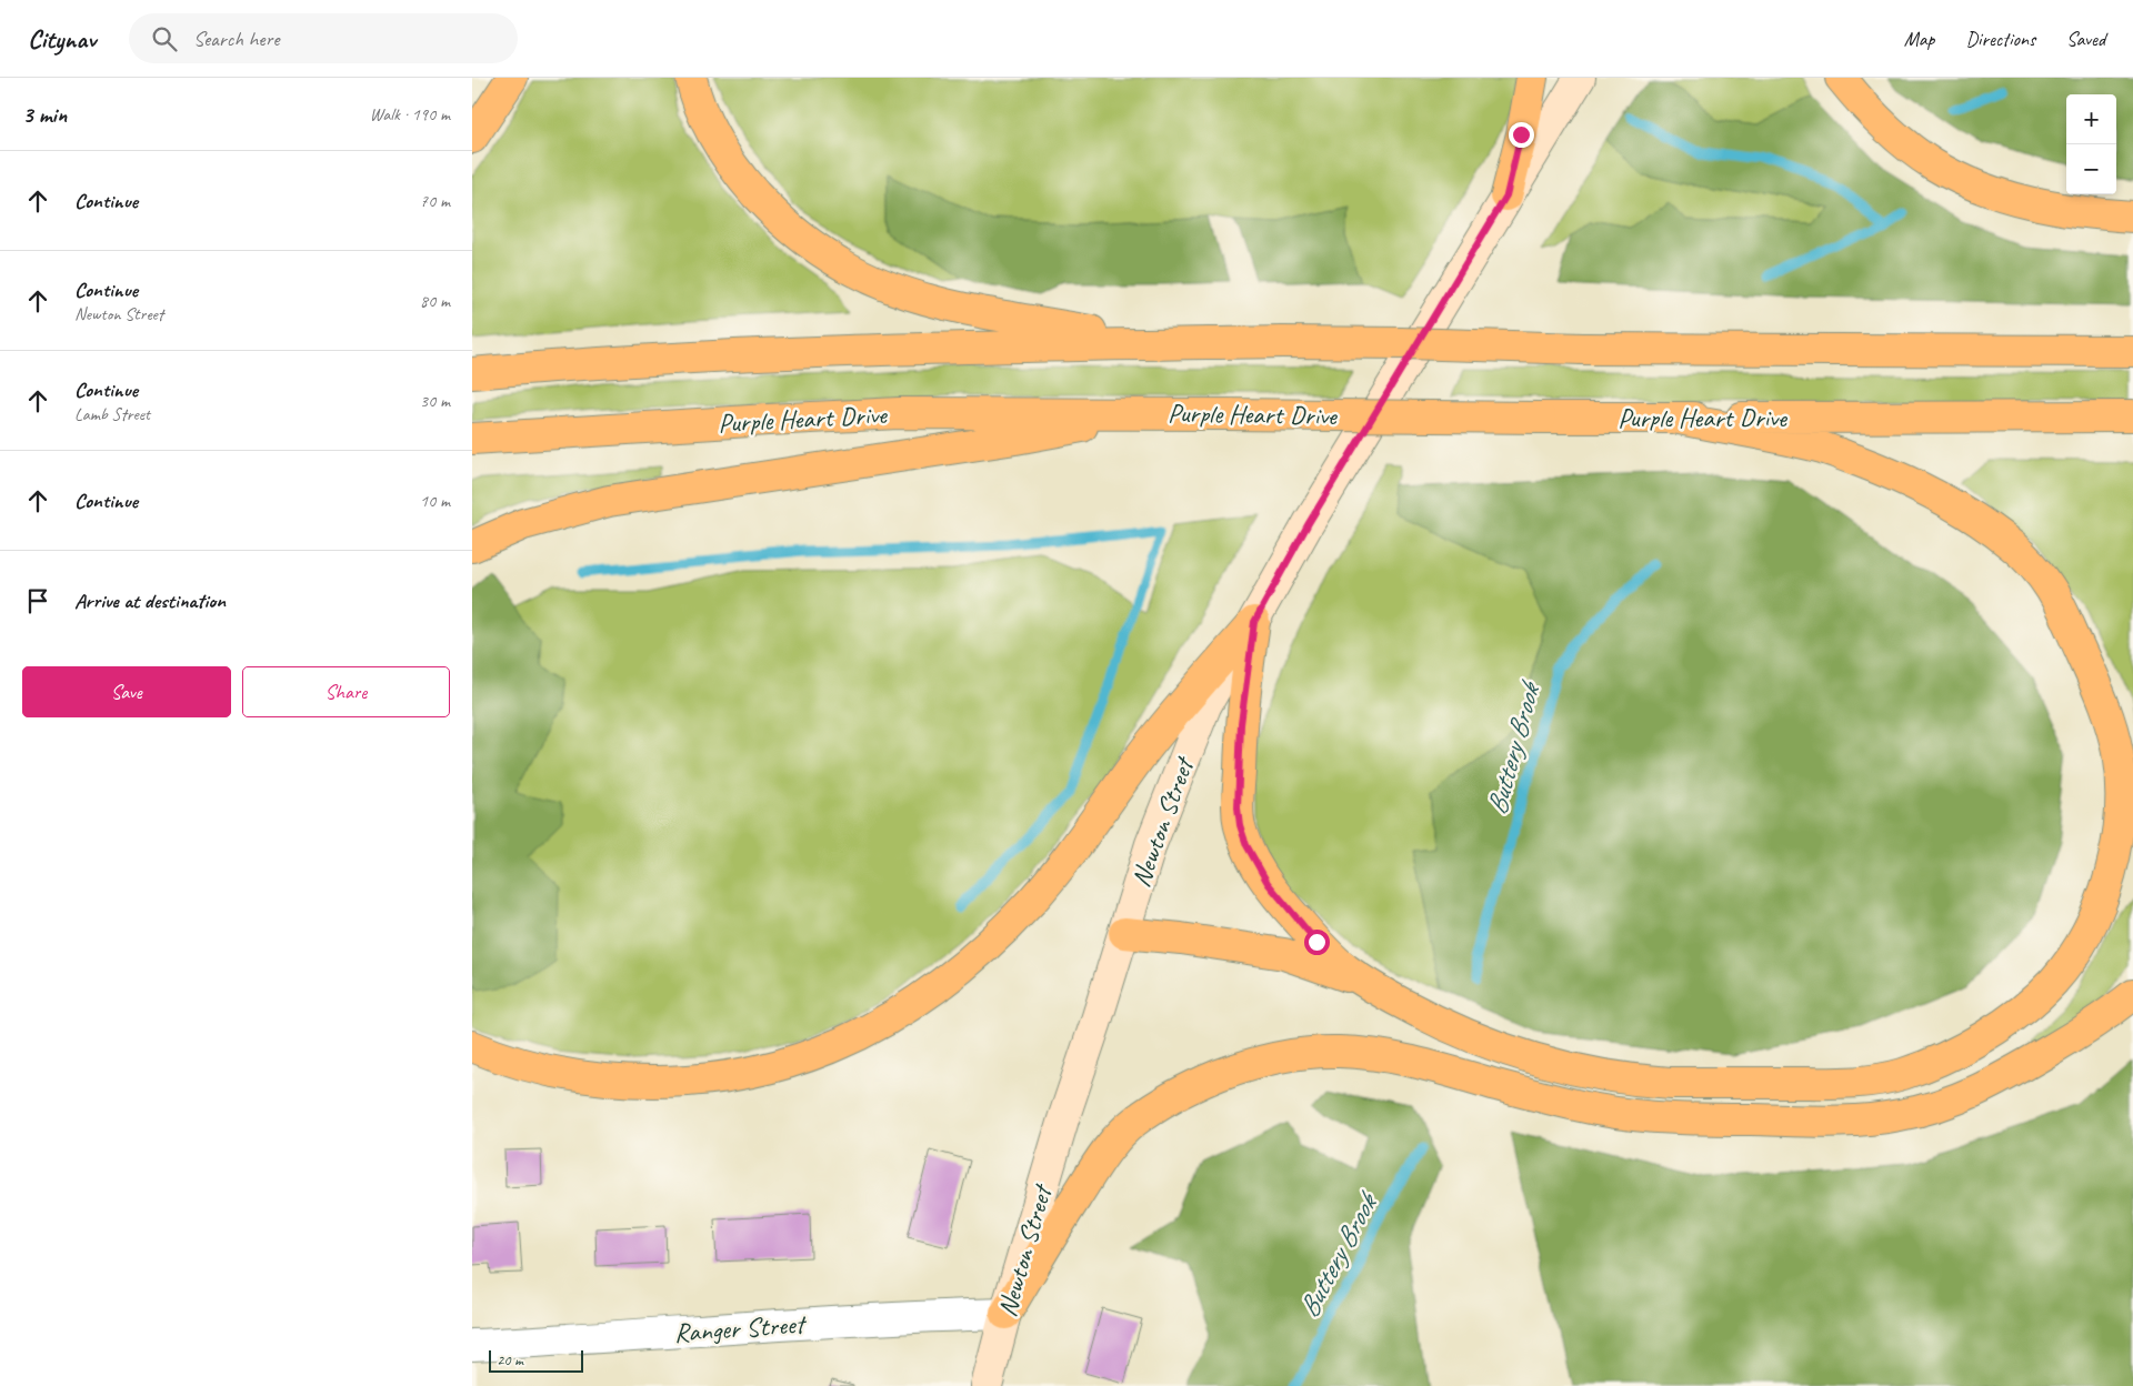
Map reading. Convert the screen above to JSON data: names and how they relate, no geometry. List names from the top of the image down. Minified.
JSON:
{"streets":{"main road":["Purple Heart Drive","Newton Street"],"street":["Ranger Street"]},"crossings":[["Newton Street","Ranger Street"]],"water":["Buttery Brook"],"scale_bar":"20 m","page":{"header":"Citynav","search":"Search here","nav":["Map","Directions","Saved"],"heading":["3 min","Walk · 190 m"],"map_buttons":["+","−"],"list":[["Continue","70 m"],["Continue","Newton Street","80 m"],["Continue","Lamb Street","30 m"],["Continue","10 m"],"Arrive at destination"],"buttons":["Save","Share"],"scale":"20 m"}}
